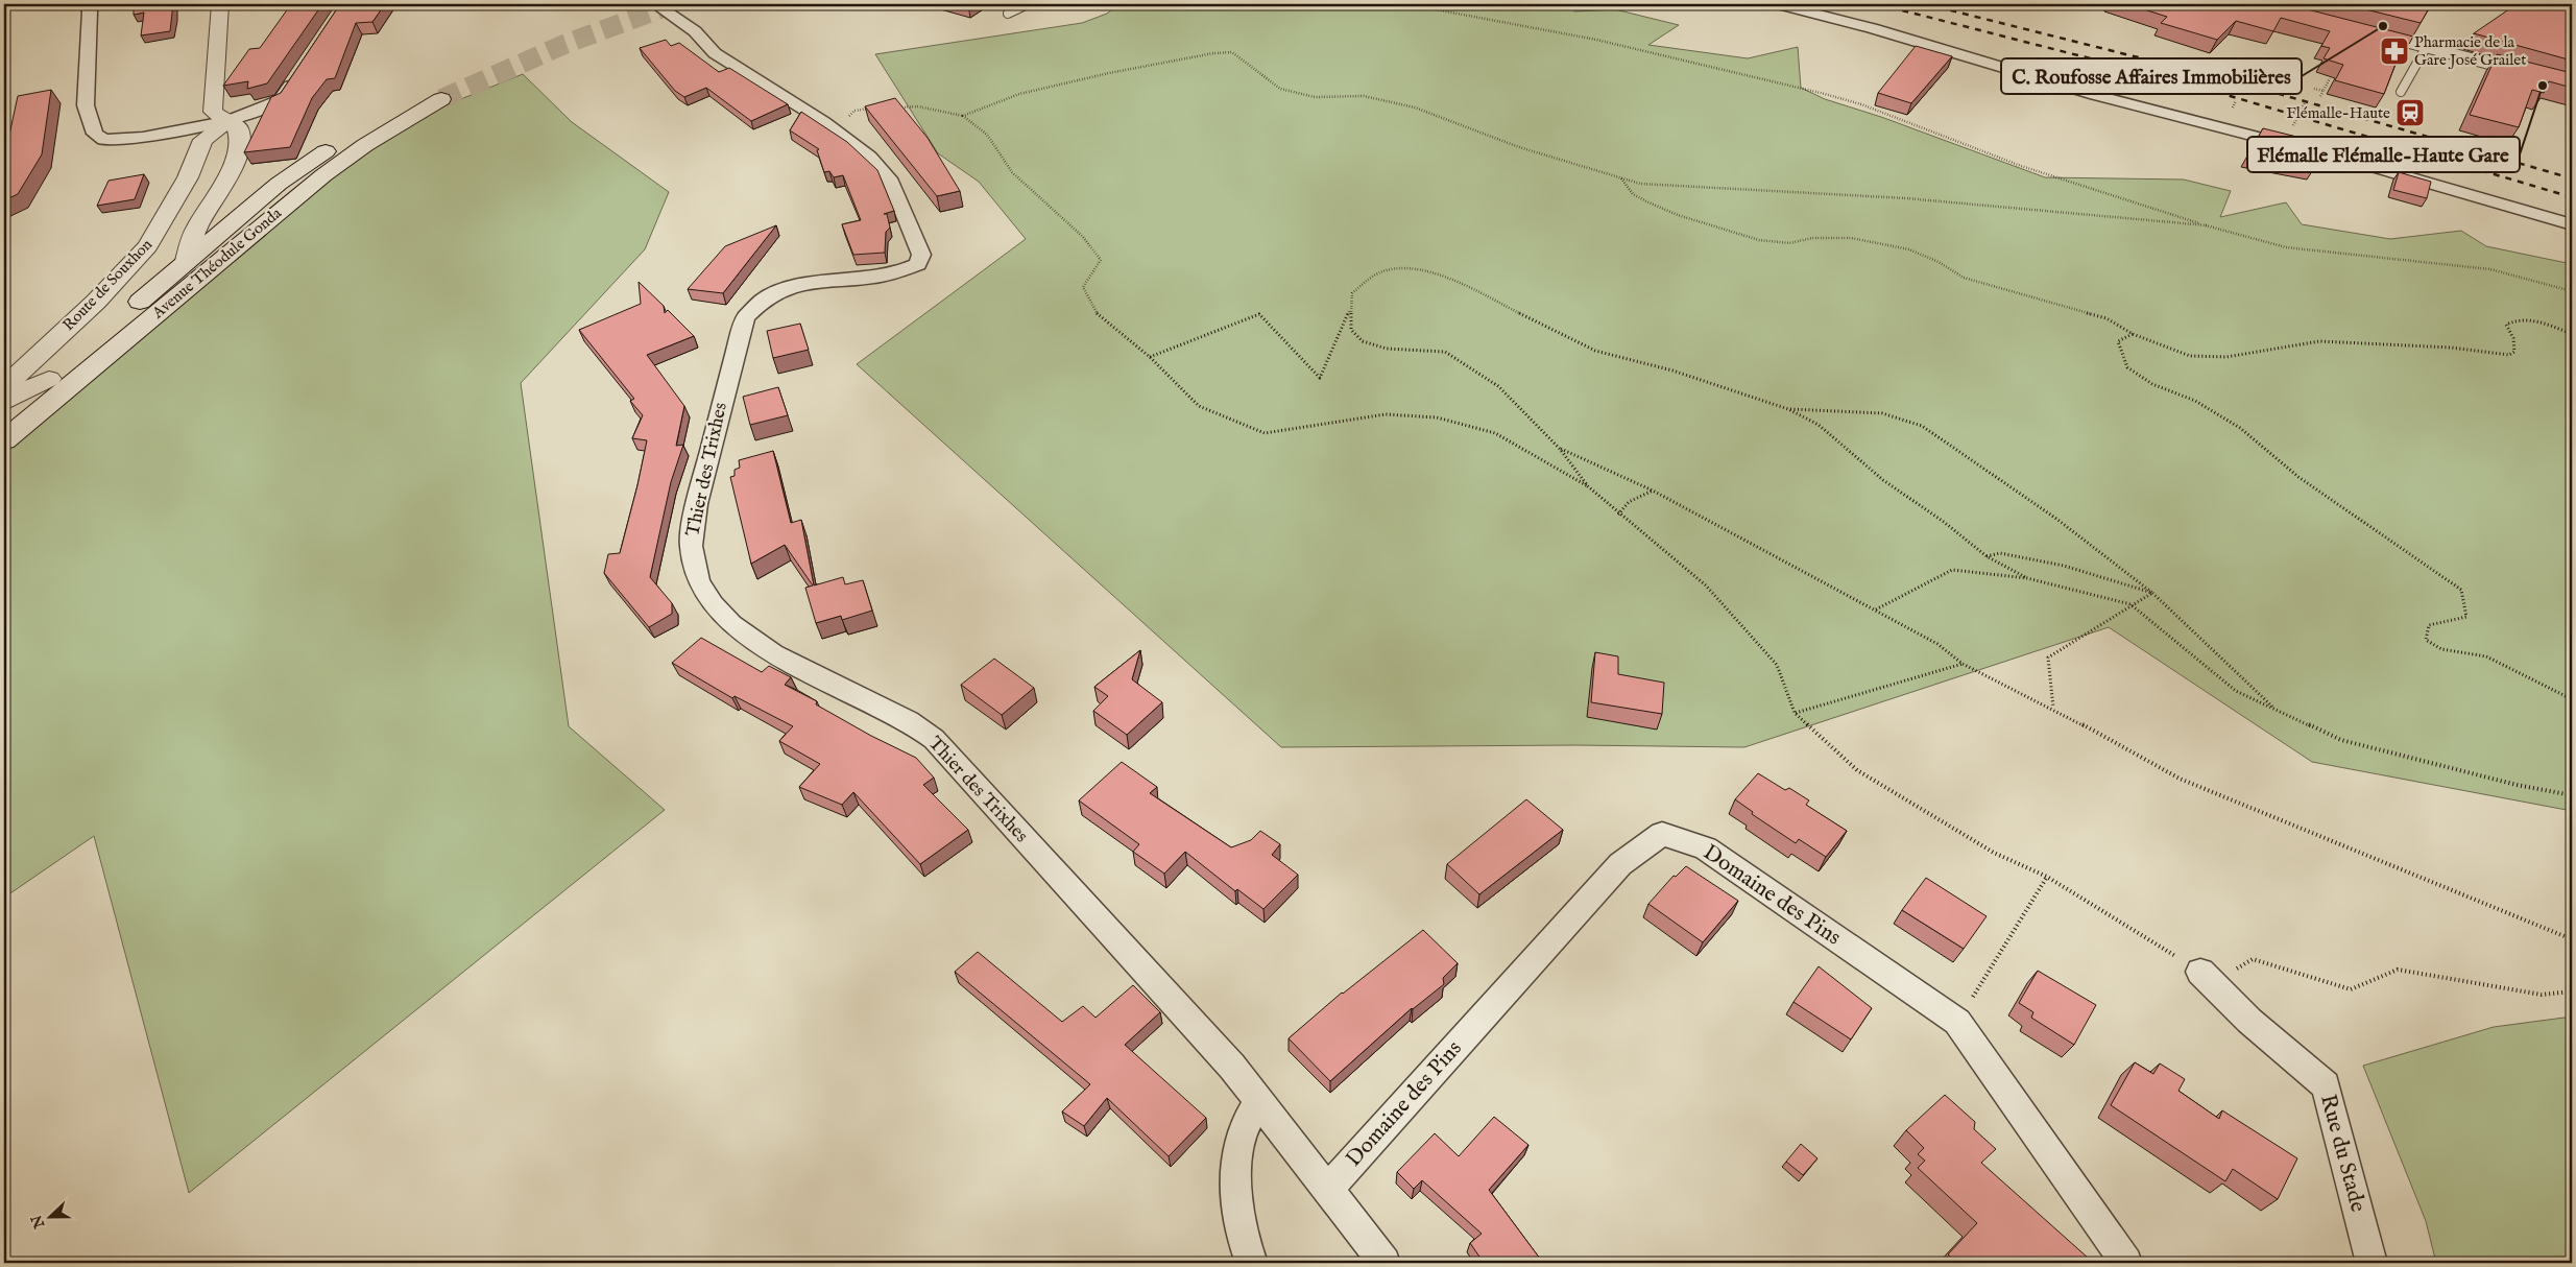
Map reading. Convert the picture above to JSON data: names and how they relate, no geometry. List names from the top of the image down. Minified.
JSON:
{"streets":{"street":["Avenue Théodule Gonda","Route de Souxhon","Thier des Trixhes","Domaine des Pins","Rue du Stade"]},"crossings":[["Thier des Trixhes","Domaine des Pins"]],"places":{"other":["C. Roufosse Affaires Immobilières","Flémalle Flémalle-Haute Gare"],"pharmacy":["Pharmacie de la Gare José Grailet"],"station":["Flémalle-Haute"]},"north":"left"}
